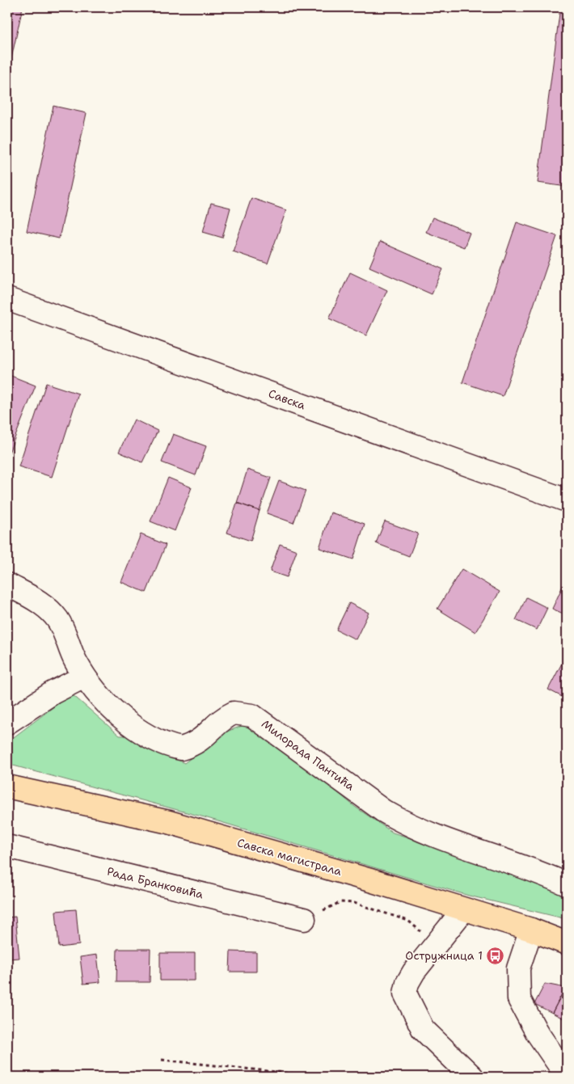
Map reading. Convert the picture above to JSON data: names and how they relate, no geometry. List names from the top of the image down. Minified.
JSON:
{"streets":{"main road":["Савска магистрала"],"street":["Савска","Милорада Пантића","Рада Бранковића"]},"places":{"bus stop":["Остружница 1"]}}
